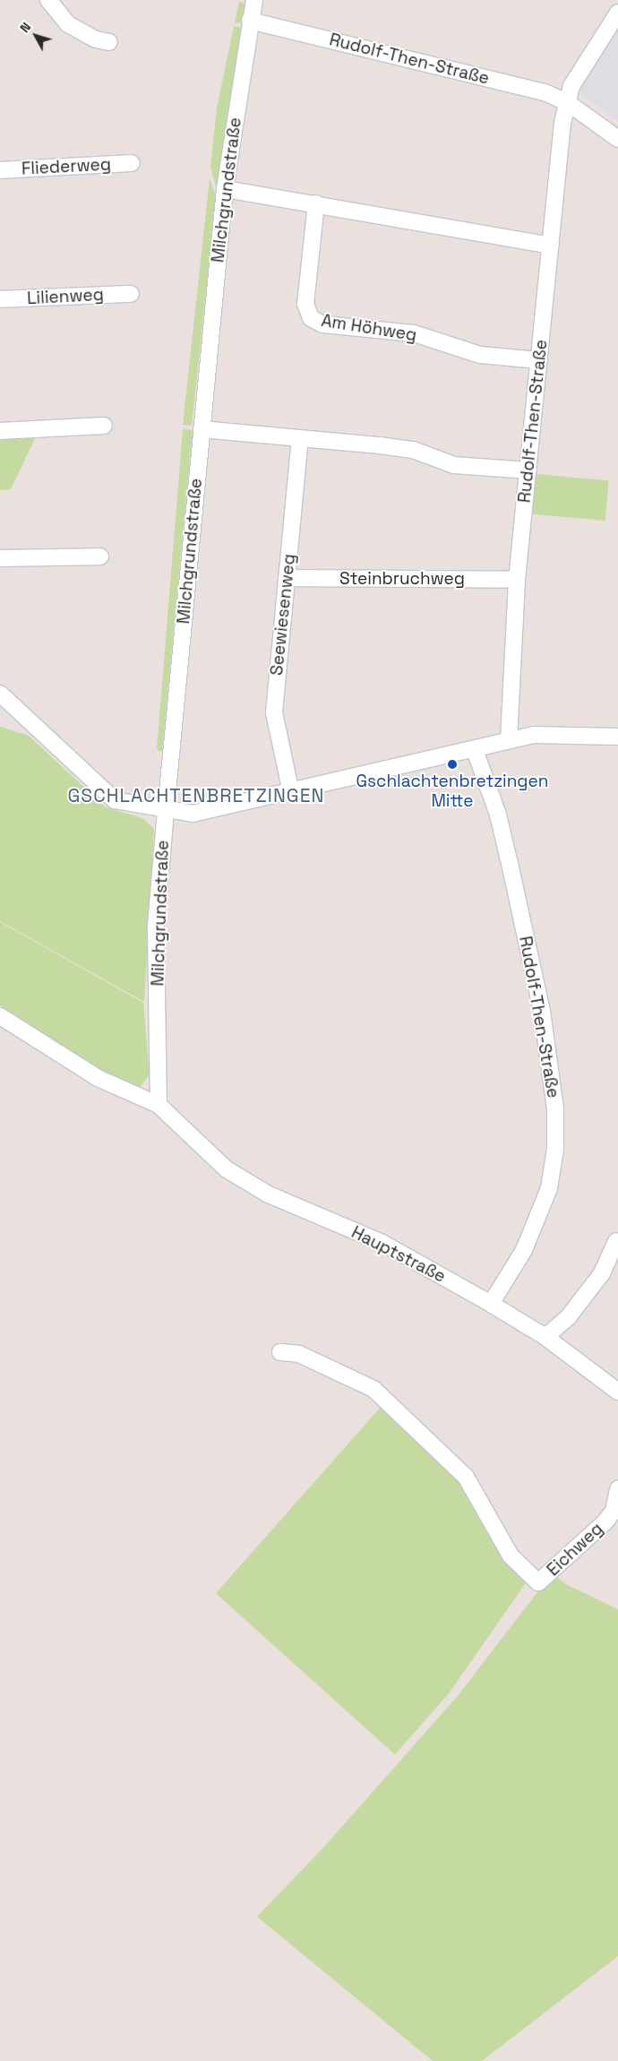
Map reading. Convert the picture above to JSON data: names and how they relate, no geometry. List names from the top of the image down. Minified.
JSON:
{"streets":{"street":["Rudolf-Then-Straße","Fliederweg","Milchgrundstraße","Lilienweg","Am Höhweg","Steinbruchweg","Seewiesenweg","Hauptstraße","Eichweg"]},"crossings":[["Rudolf-Then-Straße","Milchgrundstraße"],["Rudolf-Then-Straße","Am Höhweg"],["Rudolf-Then-Straße","Steinbruchweg"],["Rudolf-Then-Straße","Hauptstraße"],["Milchgrundstraße","Hauptstraße"],["Steinbruchweg","Seewiesenweg"]],"districts":["GSCHLACHTENBRETZINGEN"],"places":["Gschlachtenbretzingen Mitte"],"north":"top left"}
